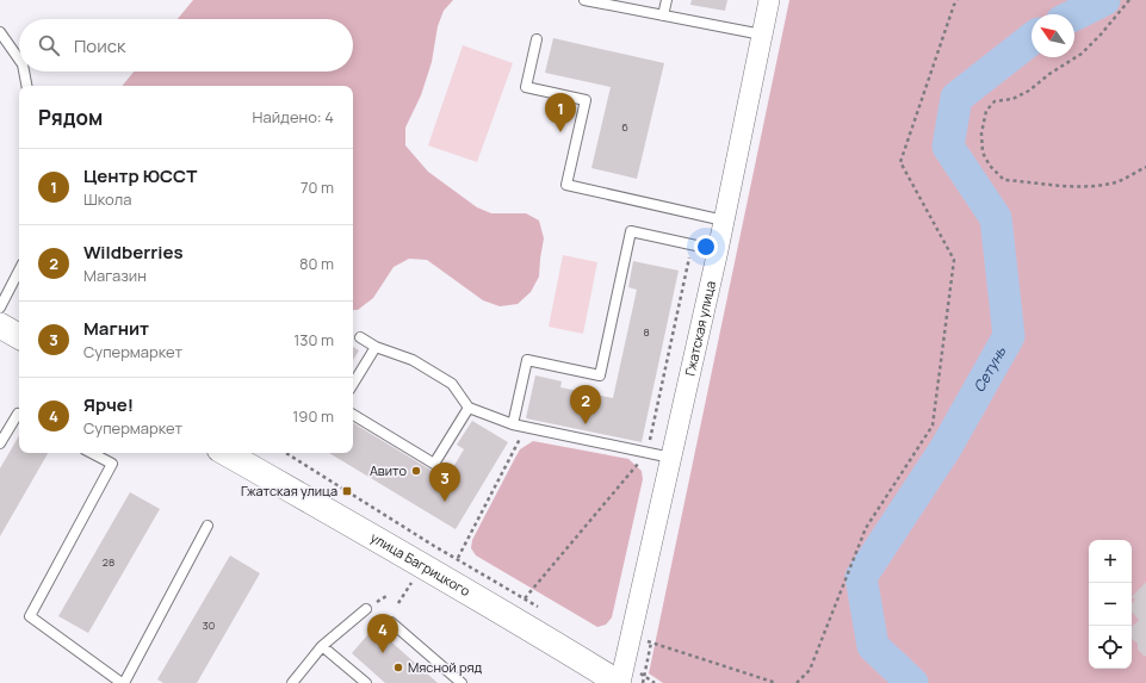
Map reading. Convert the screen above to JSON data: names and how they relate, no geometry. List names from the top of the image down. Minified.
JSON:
{"streets":{"street":["Гжатская улица","улица Багрицкого"]},"crossings":[["Гжатская улица","улица Багрицкого"]],"water":["Сетунь"],"places":{"other":["Авито","Мясной ряд"],"transit":["Гжатская улица"]},"house_numbers":["6","8","28","30"],"north":"top left","page":{"search":"Поиск","heading":["Рядом","Найдено: 4"],"pins":["1","2","3","4"],"list":[{"mark":"1","name":"Центр ЮССТ","note":"Школа","value":"70 m"},{"mark":"2","name":"Wildberries","note":"Магазин","value":"80 m"},{"mark":"3","name":"Магнит","note":"Супермаркет","value":"130 m"},{"mark":"4","name":"Ярче!","note":"Супермаркет","value":"190 m"}],"map_buttons":["+","−"]}}
